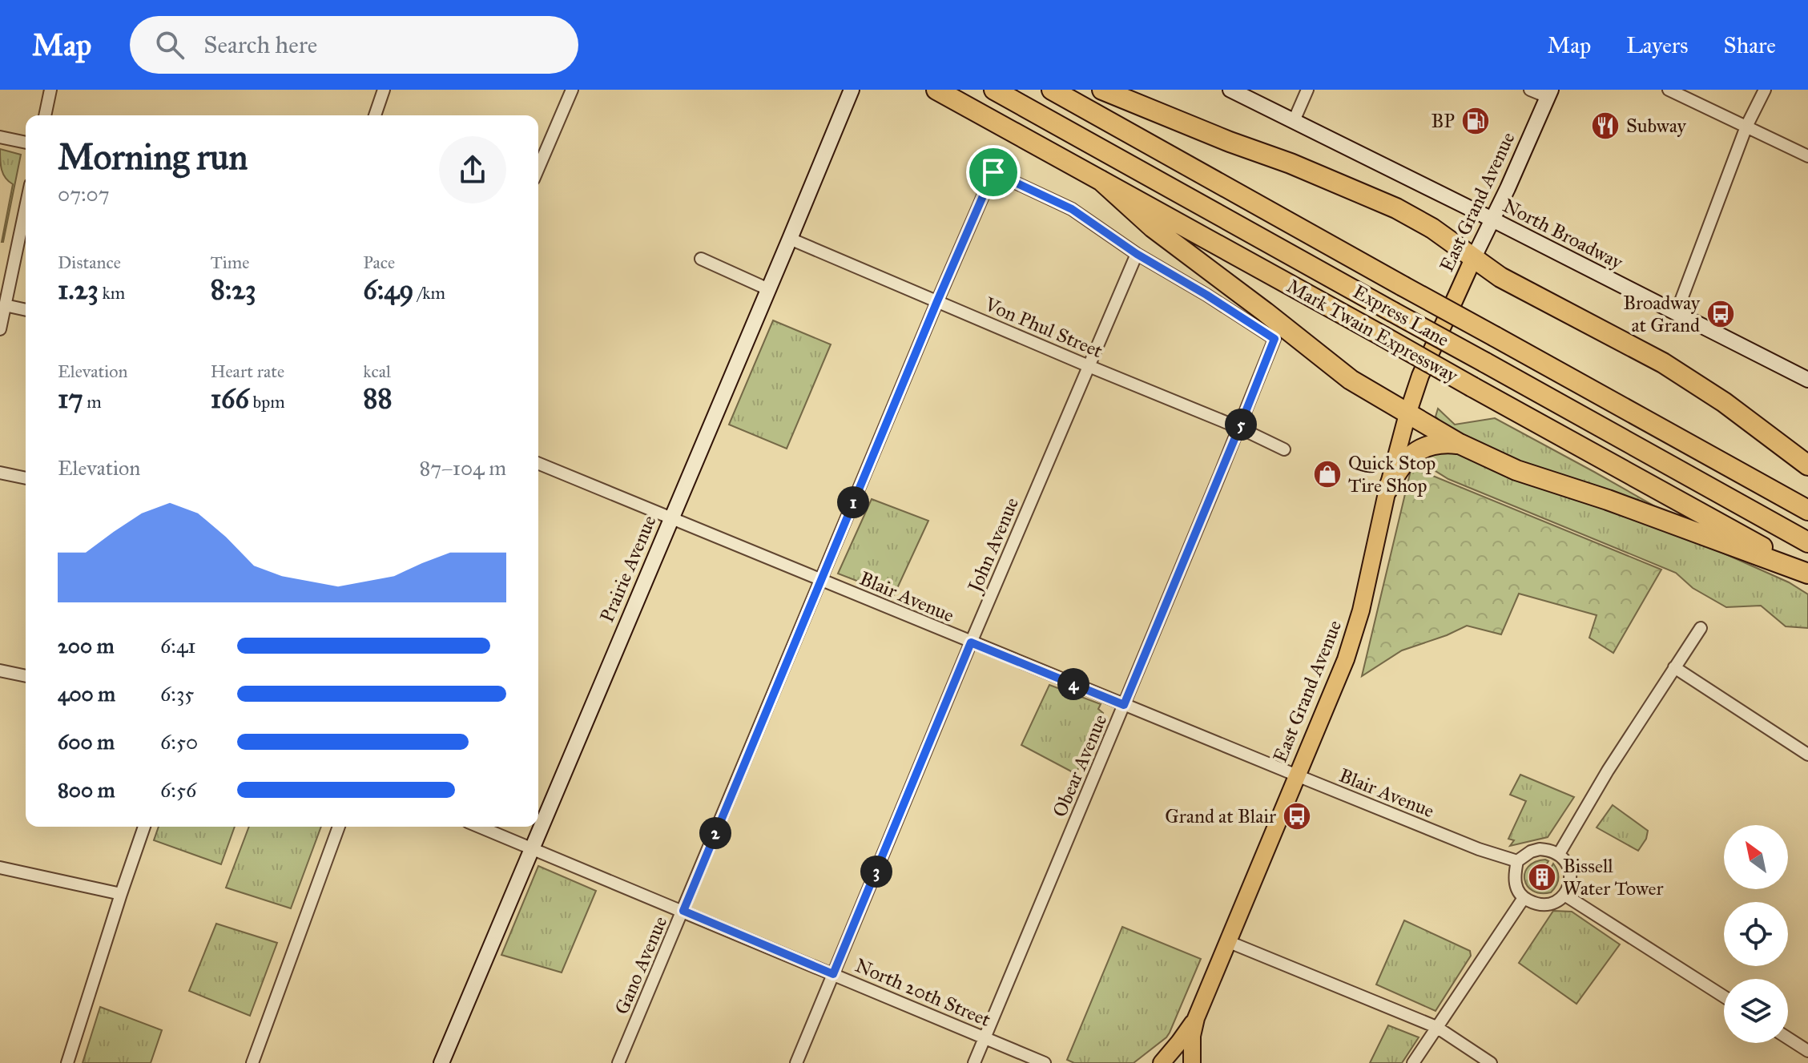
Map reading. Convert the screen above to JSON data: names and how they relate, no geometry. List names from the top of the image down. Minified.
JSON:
{"streets":{"highway":["Express Lane","Mark Twain Expressway"],"main road":["East Grand Avenue"],"street":["North Broadway","Von Phul Street","John Avenue","Prairie Avenue","Blair Avenue","Obear Avenue","Gano Avenue","North 20th Street"]},"crossings":[["East Grand Avenue","North Broadway"],["East Grand Avenue","Blair Avenue"],["Von Phul Street","John Avenue"],["Von Phul Street","Prairie Avenue"],["Von Phul Street","Obear Avenue"],["Von Phul Street","Gano Avenue"],["John Avenue","Blair Avenue"],["John Avenue","Obear Avenue"],["John Avenue","Gano Avenue"],["John Avenue","North 20th Street"],["Prairie Avenue","Blair Avenue"],["Prairie Avenue","North 20th Street"],["Blair Avenue","Obear Avenue"],["Blair Avenue","Gano Avenue"],["Obear Avenue","Gano Avenue"],["Obear Avenue","North 20th Street"],["Gano Avenue","North 20th Street"]],"places":{"fuel station":["BP"],"restaurant":["Subway"],"bus stop":["Broadway at Grand","Grand at Blair"],"shop":["Quick Stop Tire Shop"],"building":["Bissell Water Tower"]},"north":"top left","page":{"header":"Map","search":"Search here","nav":["Map","Layers","Share"],"heading":["Morning run","07:07"],"stats":[["Distance","1.23 km"],["Time","8:23"],["Pace","6:49 /km"],["Elevation","17 m"],["Heart rate","166 bpm"],["kcal","88"]],"pins":["5","1","4","2","3"],"chart":["Elevation","87–104 m"],"list":[{"name":"200 m","note":"6:41"},{"name":"400 m","note":"6:35"},{"name":"600 m","note":"6:50"},{"name":"800 m","note":"6:56"}]}}
